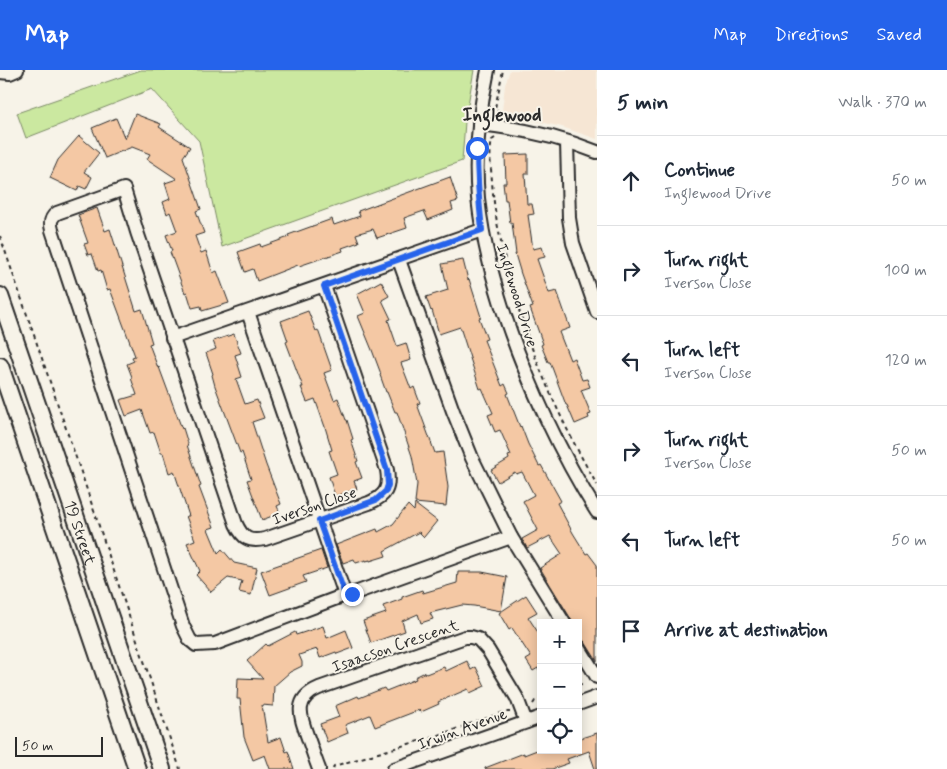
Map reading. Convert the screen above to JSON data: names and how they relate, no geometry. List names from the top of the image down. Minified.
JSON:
{"streets":{"main road":["19 Street"],"street":["Inglewood Drive","Iverson Close","Isaacson Crescent","Irwin Avenue"]},"crossings":[["Isaacson Crescent","Irwin Avenue"]],"districts":["Inglewood"],"scale_bar":"50 m","page":{"header":"Map","nav":["Map","Directions","Saved"],"heading":["5 min","Walk · 370 m"],"list":[["Continue","Inglewood Drive","50 m"],["Turn right","Iverson Close","100 m"],["Turn left","Iverson Close","120 m"],["Turn right","Iverson Close","50 m"],["Turn left","50 m"],"Arrive at destination"],"map_buttons":["+","−"],"scale":"50 m"}}
